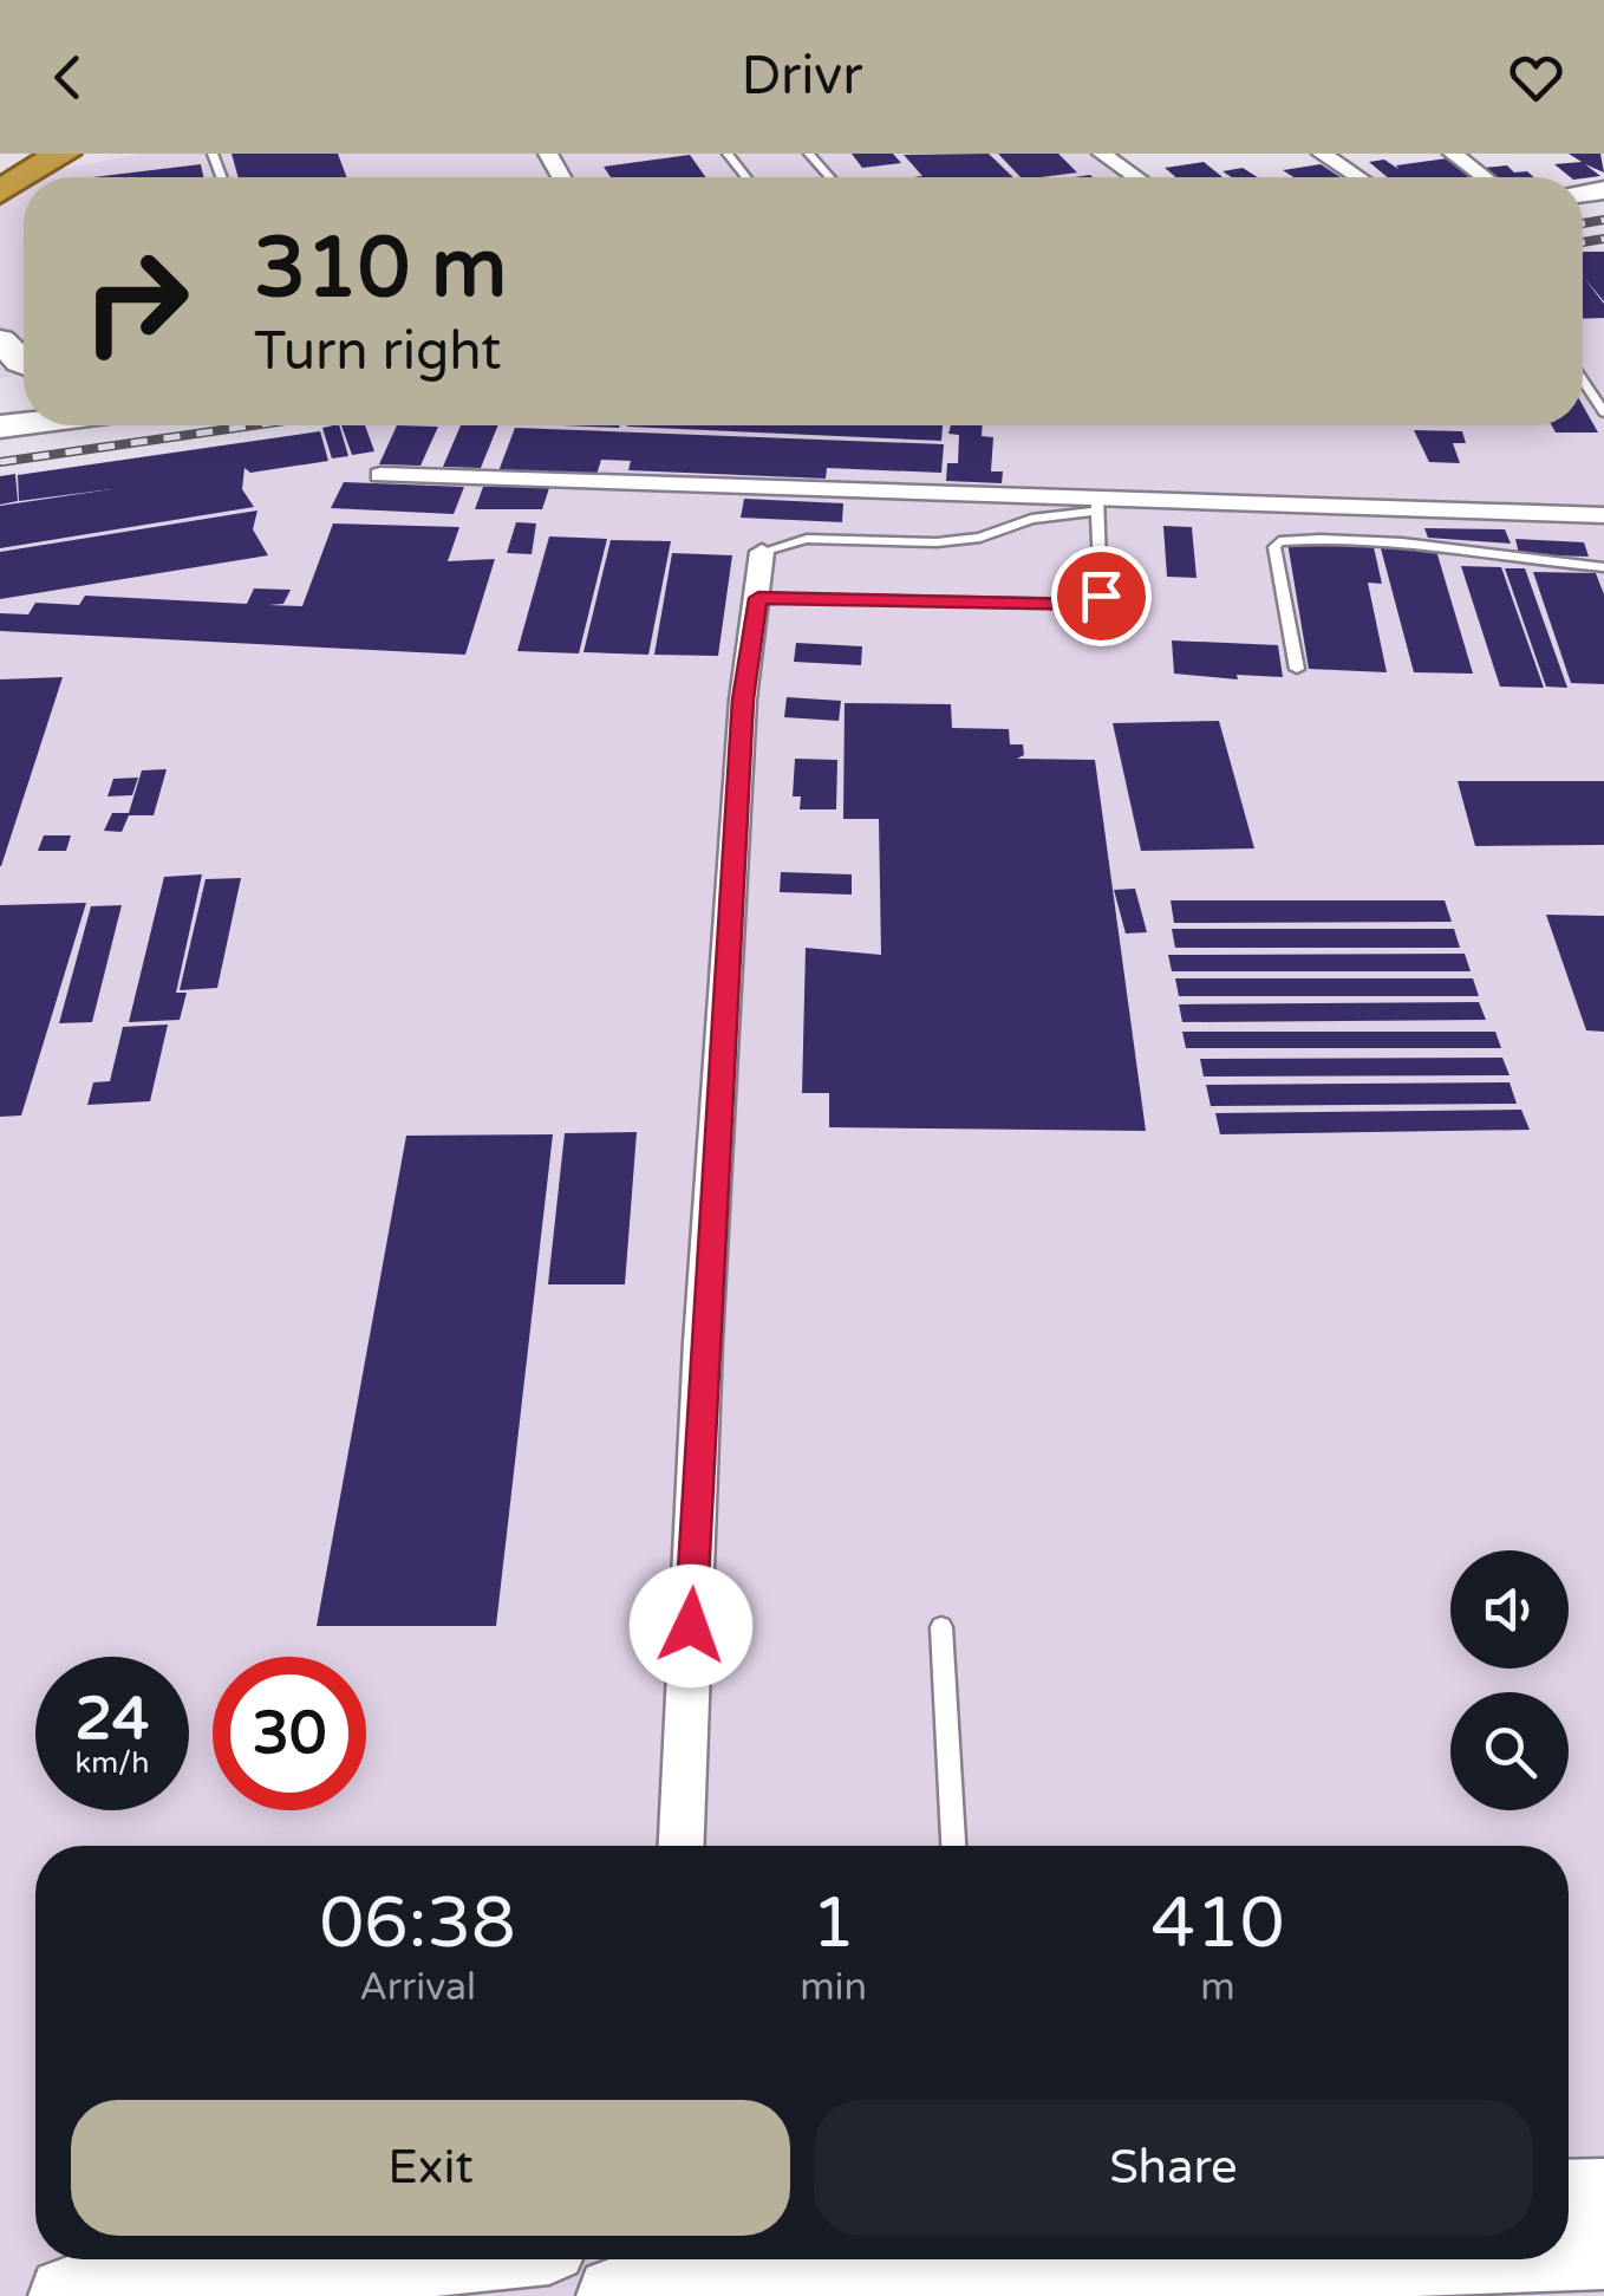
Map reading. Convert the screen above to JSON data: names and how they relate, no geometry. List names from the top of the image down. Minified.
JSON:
{"page":{"header":"Drivr","turn":["310 m","Turn right"],"speed":"24 km/h","limit":"30","eta":["06:38","Arrival","1","min","410","m"],"buttons":["Exit","Share"]}}
